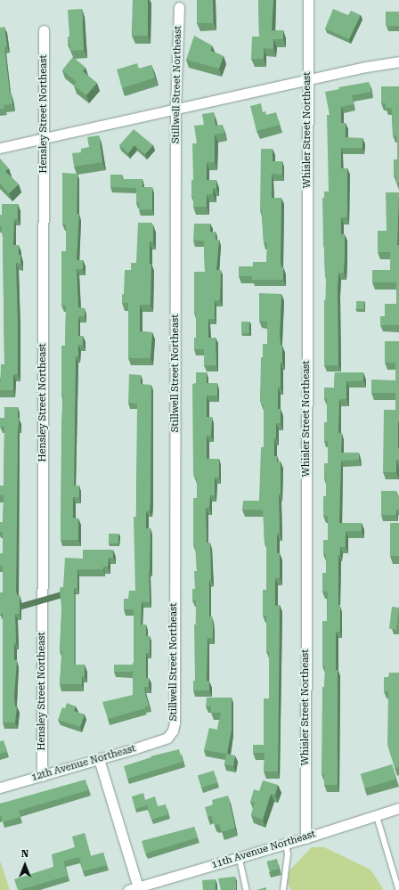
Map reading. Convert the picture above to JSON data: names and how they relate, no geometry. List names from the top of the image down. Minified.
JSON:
{"streets":{"street":["Stillwell Street Northeast","Hensley Street Northeast","Whisler Street Northeast","12th Avenue Northeast","11th Avenue Northeast"]},"crossings":[["Stillwell Street Northeast","12th Avenue Northeast"],["Hensley Street Northeast","12th Avenue Northeast"],["Whisler Street Northeast","11th Avenue Northeast"]],"north":"top"}
